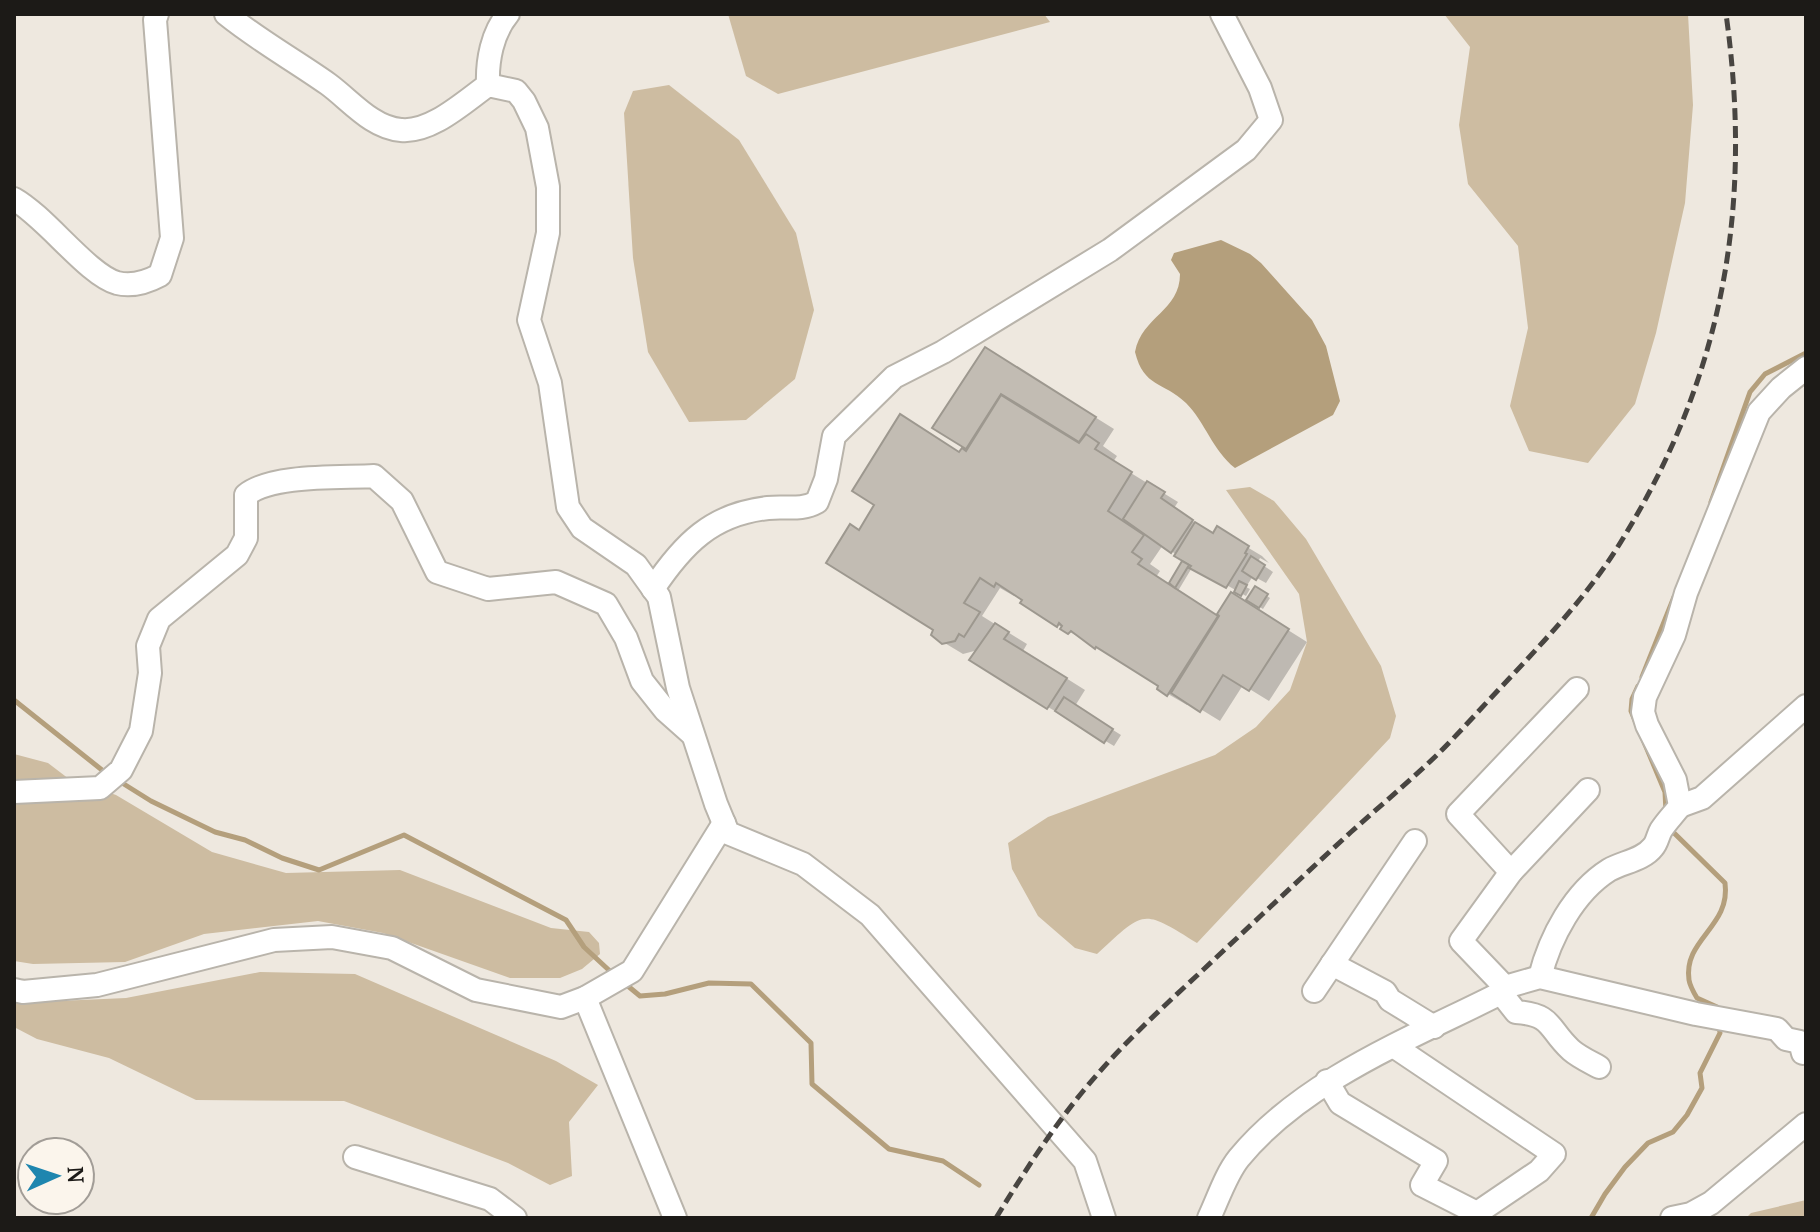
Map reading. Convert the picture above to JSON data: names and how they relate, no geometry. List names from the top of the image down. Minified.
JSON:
{"north":"right"}
